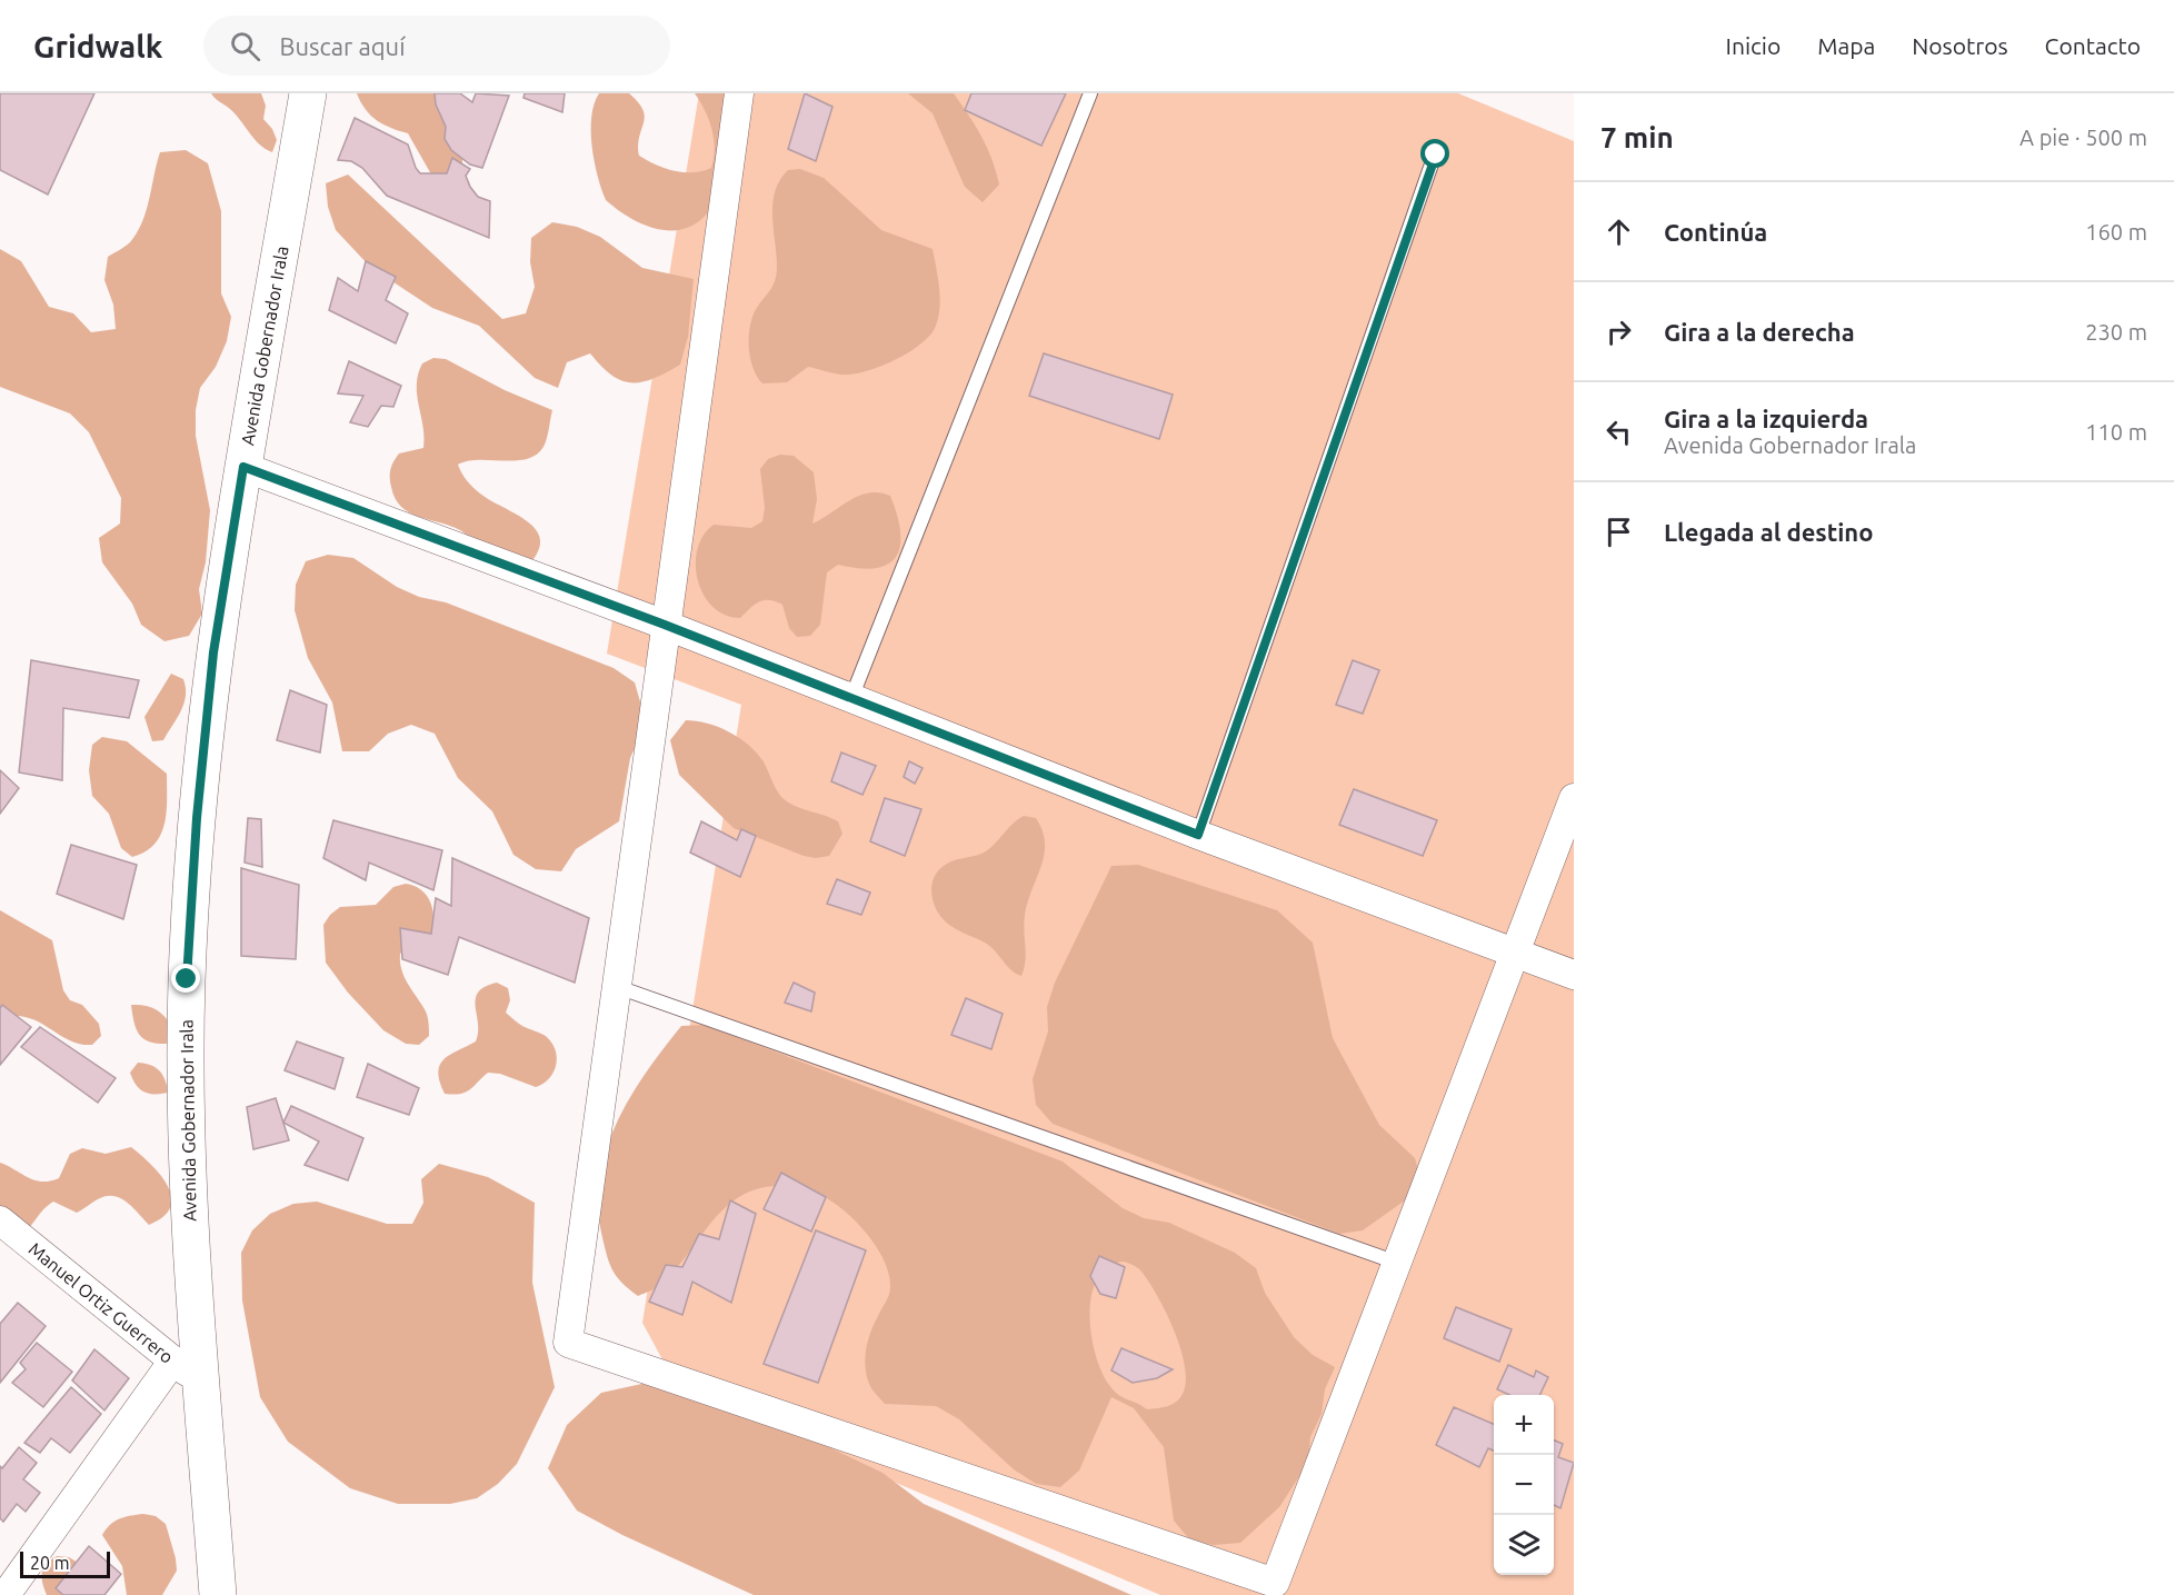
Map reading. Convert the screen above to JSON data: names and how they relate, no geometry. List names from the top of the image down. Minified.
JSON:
{"streets":{"main road":["Avenida Gobernador Irala"],"street":["Manuel Ortiz Guerrero"]},"crossings":[["Avenida Gobernador Irala","Manuel Ortiz Guerrero"]],"scale_bar":"20 m","page":{"header":"Gridwalk","search":"Buscar aquí","nav":["Inicio","Mapa","Nosotros","Contacto"],"heading":["7 min","A pie · 500 m"],"list":[["Continúa","160 m"],["Gira a la derecha","230 m"],["Gira a la izquierda","Avenida Gobernador Irala","110 m"],"Llegada al destino"],"map_buttons":["+","−"],"scale":"20 m"}}
